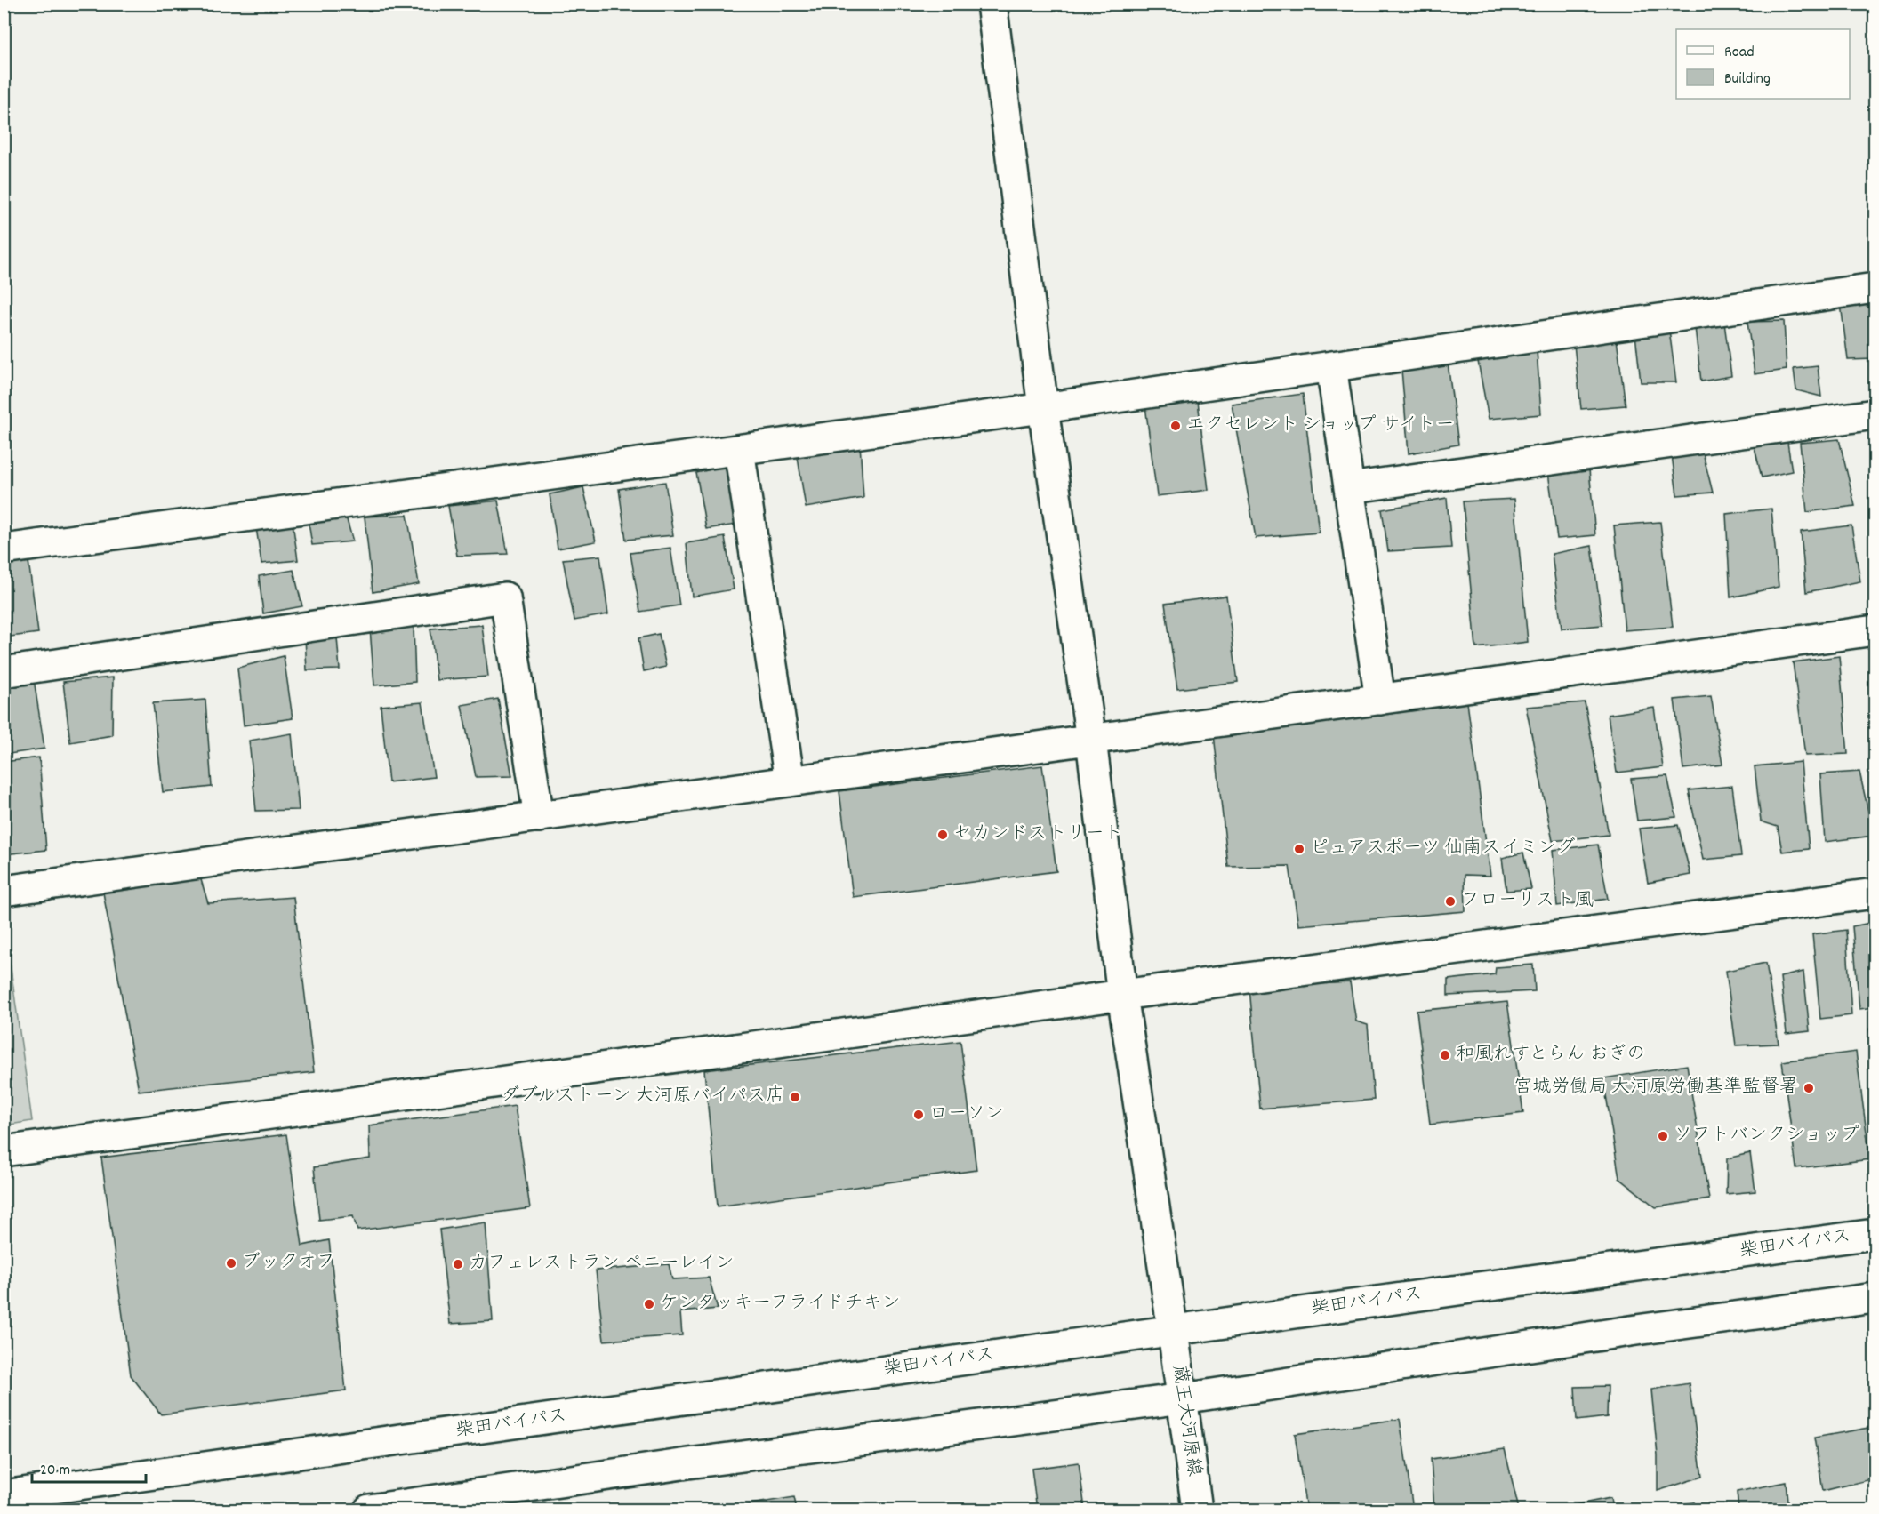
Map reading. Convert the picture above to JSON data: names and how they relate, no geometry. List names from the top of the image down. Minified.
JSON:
{"streets":{"main road":["柴田バイパス","蔵王大河原線"]},"crossings":[["柴田バイパス","蔵王大河原線"]],"places":["エクセレント ショップ サイトー","セカンドストリート","ピュアスポーツ 仙南スイミング","フローリスト風","和風れすとらん おぎの","宮城労働局 大河原労働基準監督署","ダブルストーン 大河原バイパス店","ローソン","ソフトバンクショップ","ブックオフ","カフェレストラン ペニーレイン","ケンタッキーフライドチキン"],"legend":["Road","Building"],"scale_bar":"20 m"}
